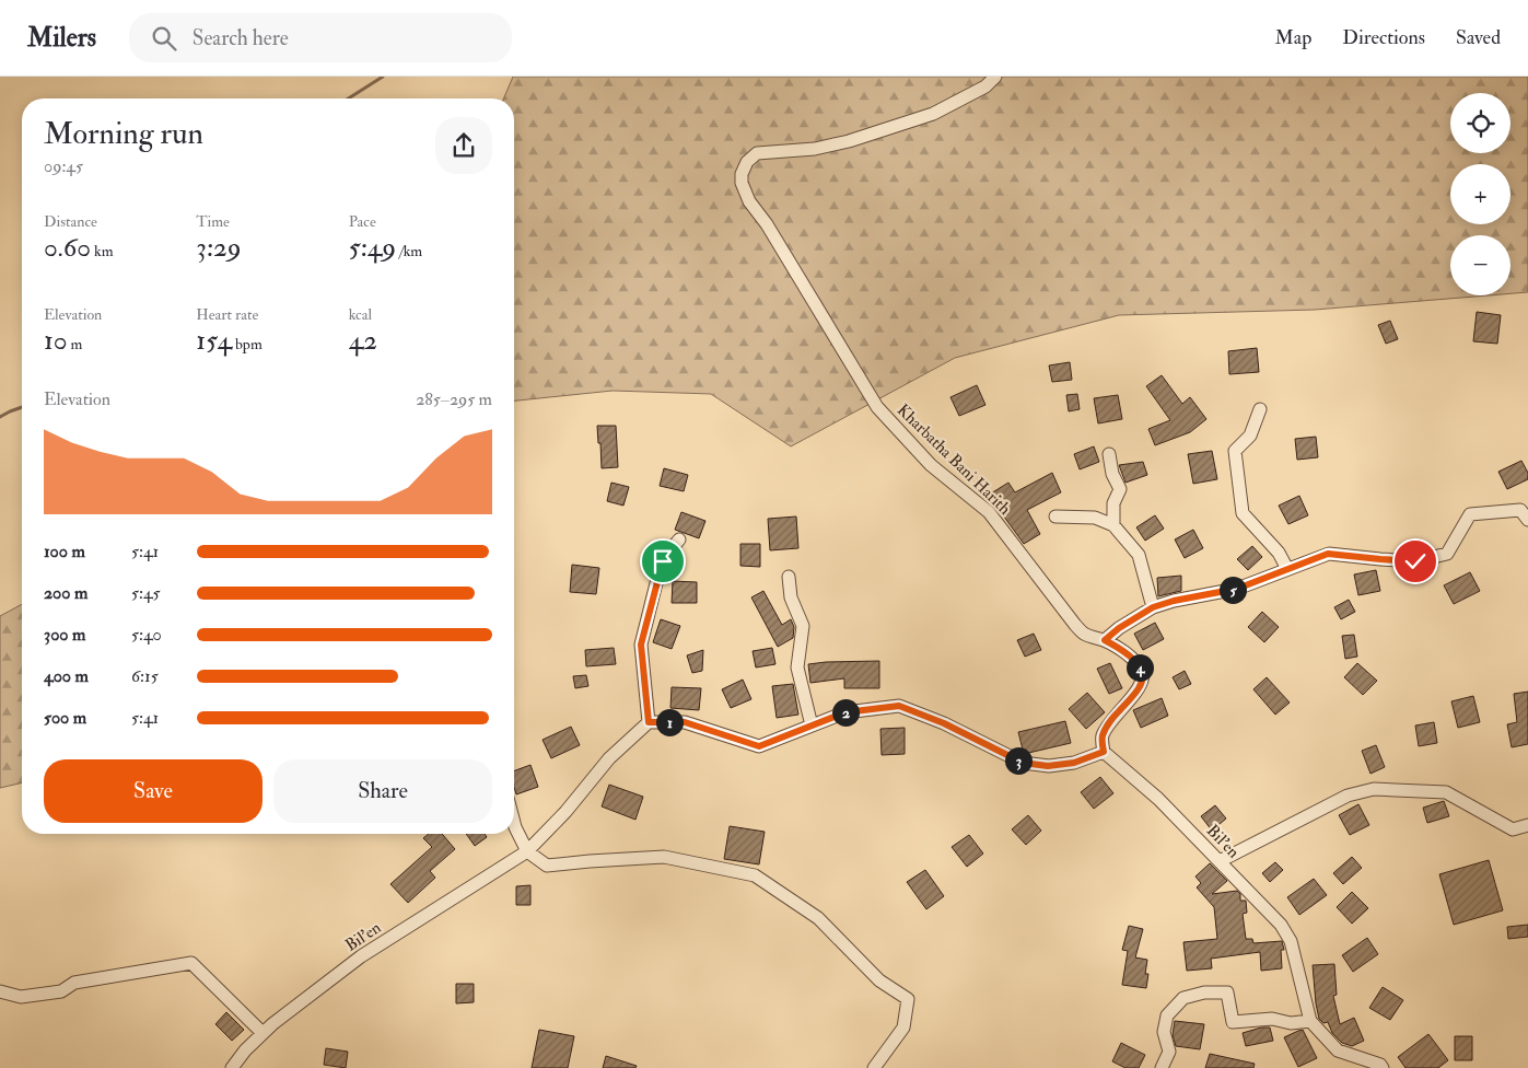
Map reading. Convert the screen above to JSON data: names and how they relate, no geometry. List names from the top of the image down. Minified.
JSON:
{"streets":{"street":["Kharbatha Bani Harith","Bil'en"]},"page":{"header":"Milers","search":"Search here","nav":["Map","Directions","Saved"],"map_buttons":["+","−"],"heading":["Morning run","09:45"],"stats":[["Distance","0.60 km"],["Time","3:29"],["Pace","5:49 /km"],["Elevation","10 m"],["Heart rate","154 bpm"],["kcal","42"]],"chart":["Elevation","285–295 m"],"list":[{"name":"100 m","note":"5:41"},{"name":"200 m","note":"5:45"},{"name":"300 m","note":"5:40"},{"name":"400 m","note":"6:15"},{"name":"500 m","note":"5:41"}],"pins":["5","4","2","1","3"],"buttons":["Save","Share"]}}
